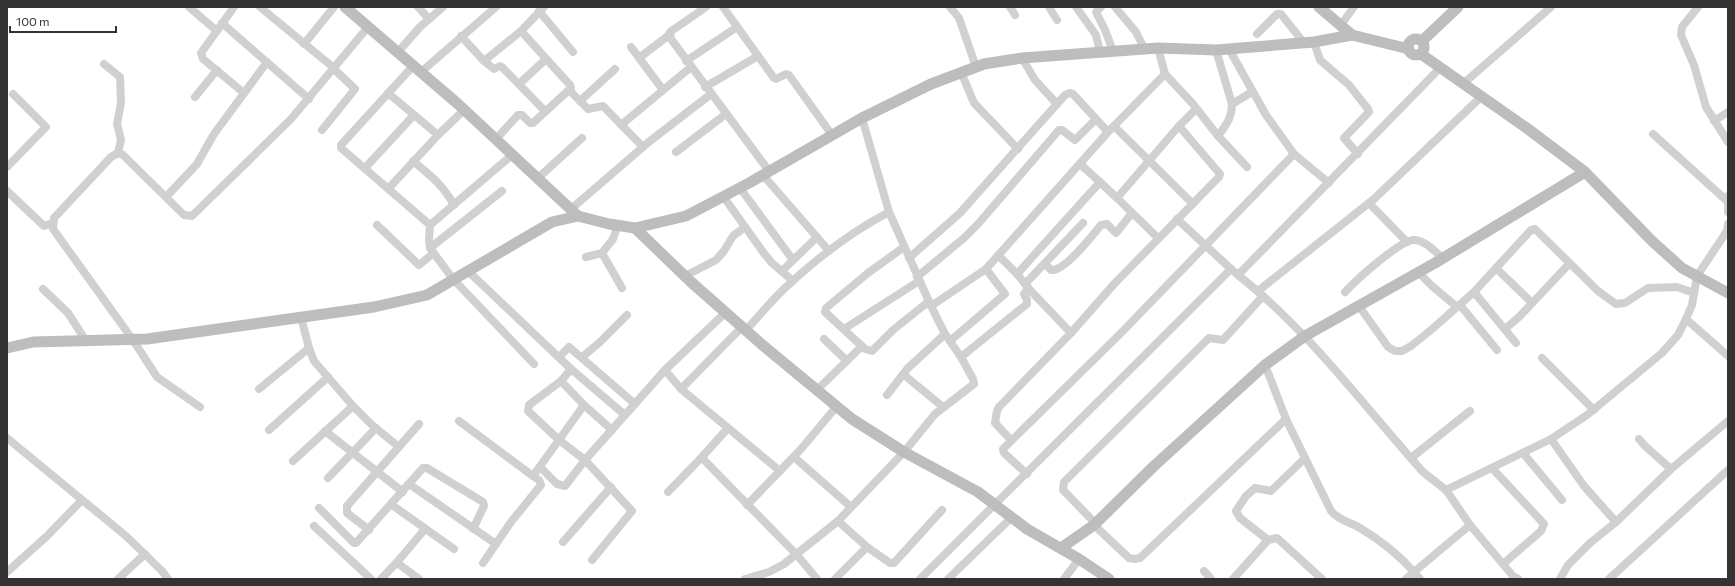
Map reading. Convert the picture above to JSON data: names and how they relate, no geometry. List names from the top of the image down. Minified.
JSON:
{"scale_bar":"100 m"}
